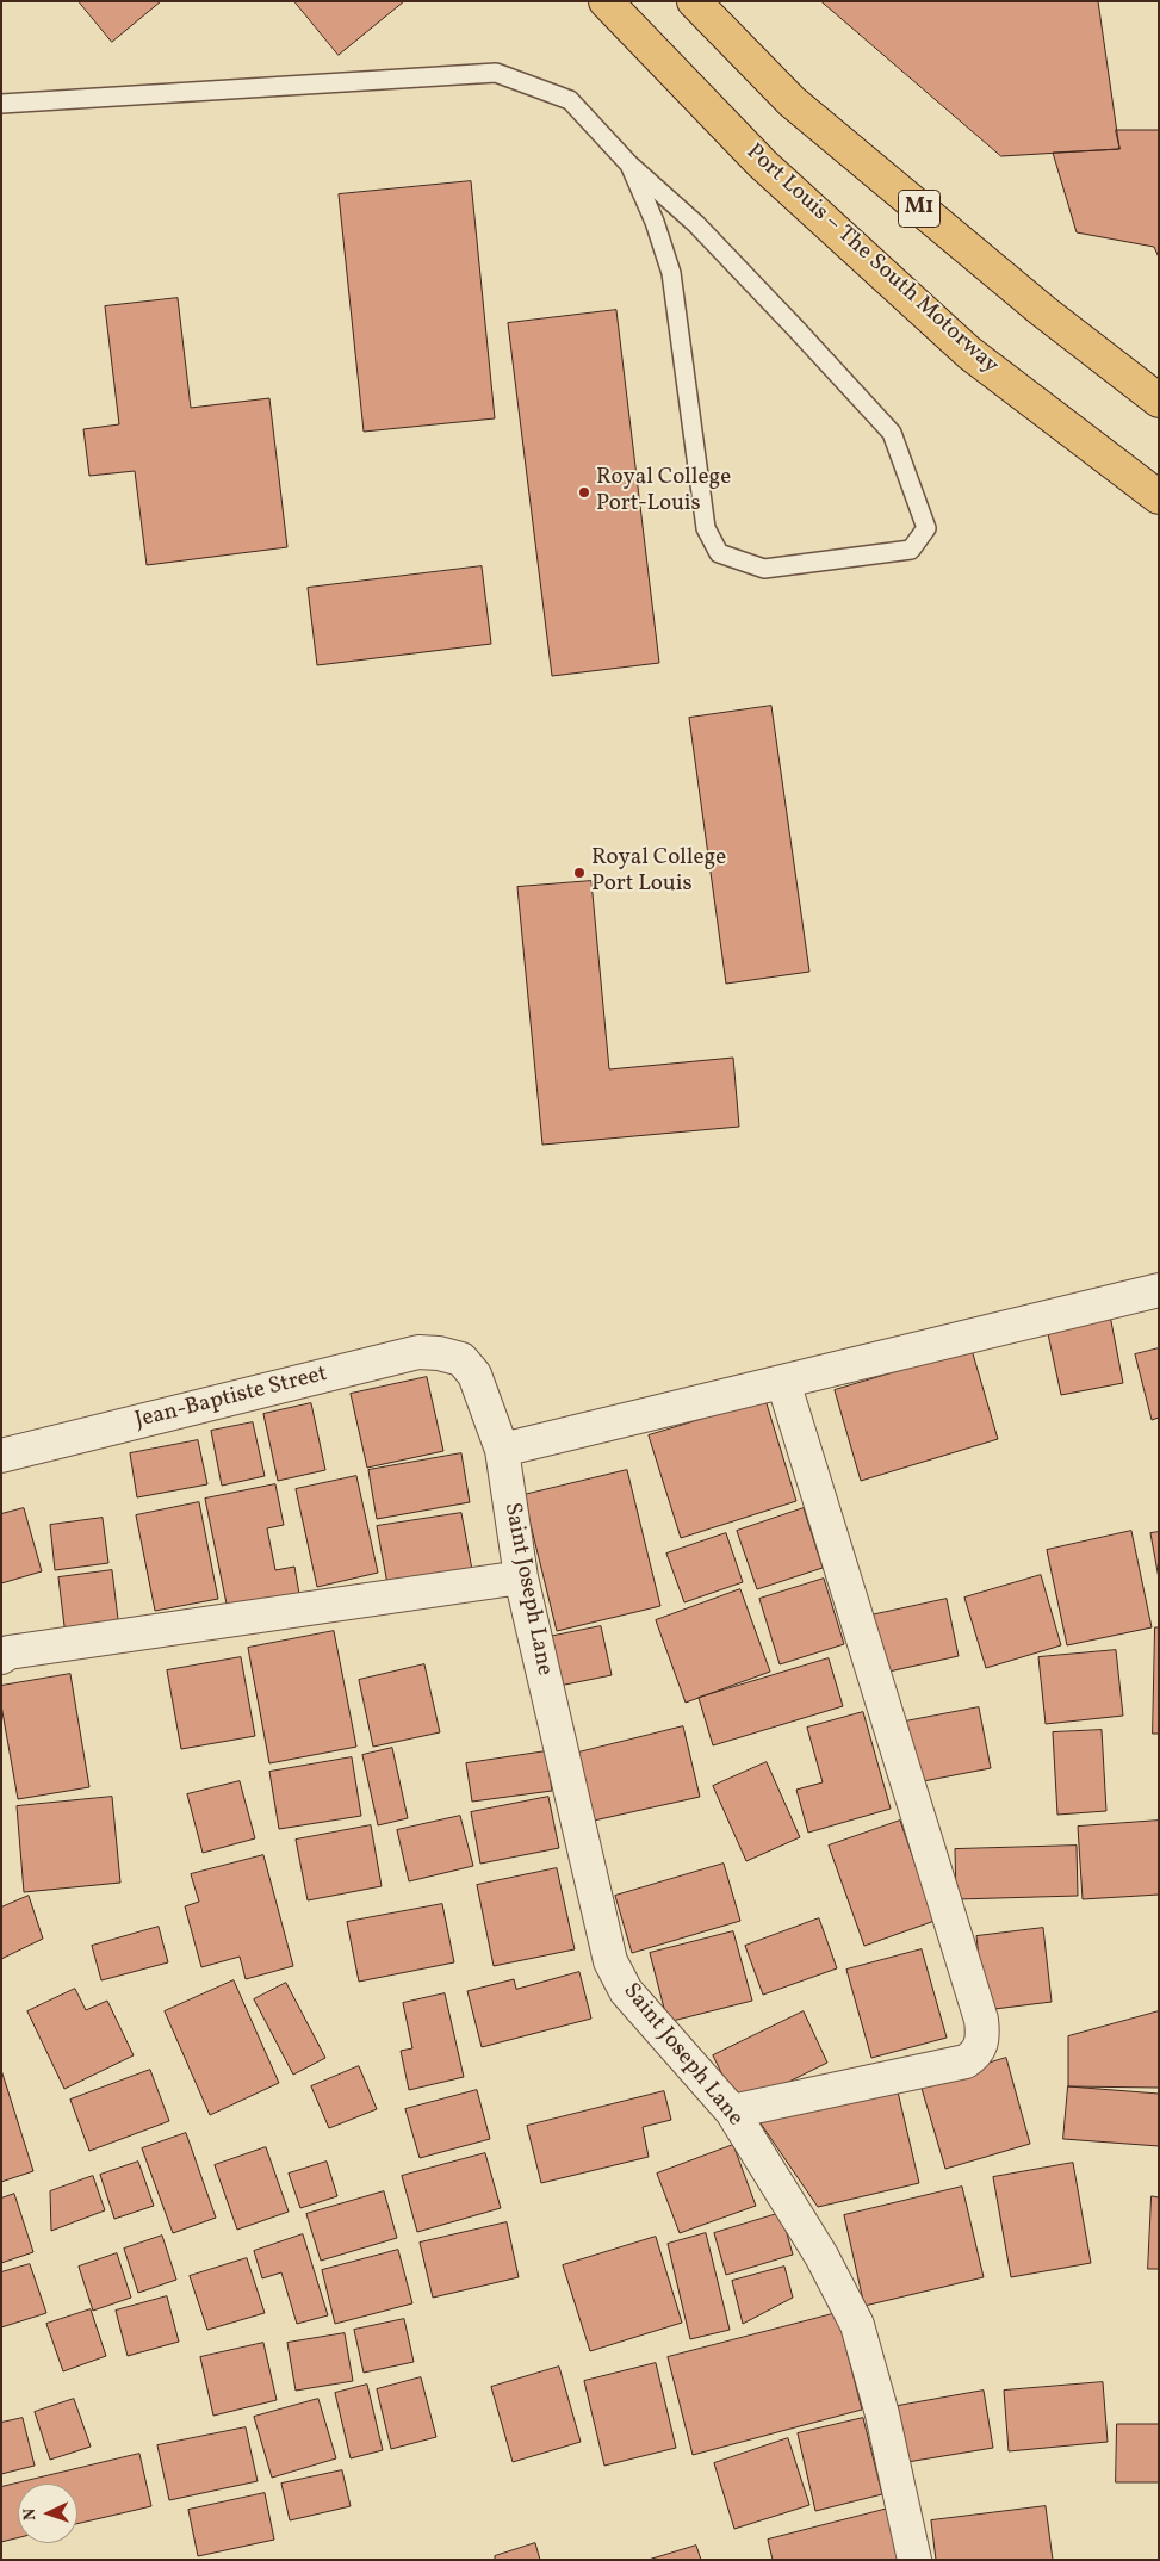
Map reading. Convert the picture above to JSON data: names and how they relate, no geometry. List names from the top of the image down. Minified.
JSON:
{"streets":{"highway":["M1","Port Louis – The South Motorway"],"street":["Jean-Baptiste Street","Saint Joseph Lane"]},"crossings":[["Jean-Baptiste Street","Saint Joseph Lane"]],"places":["Royal College Port-Louis","Royal College Port Louis"],"north":"left"}
